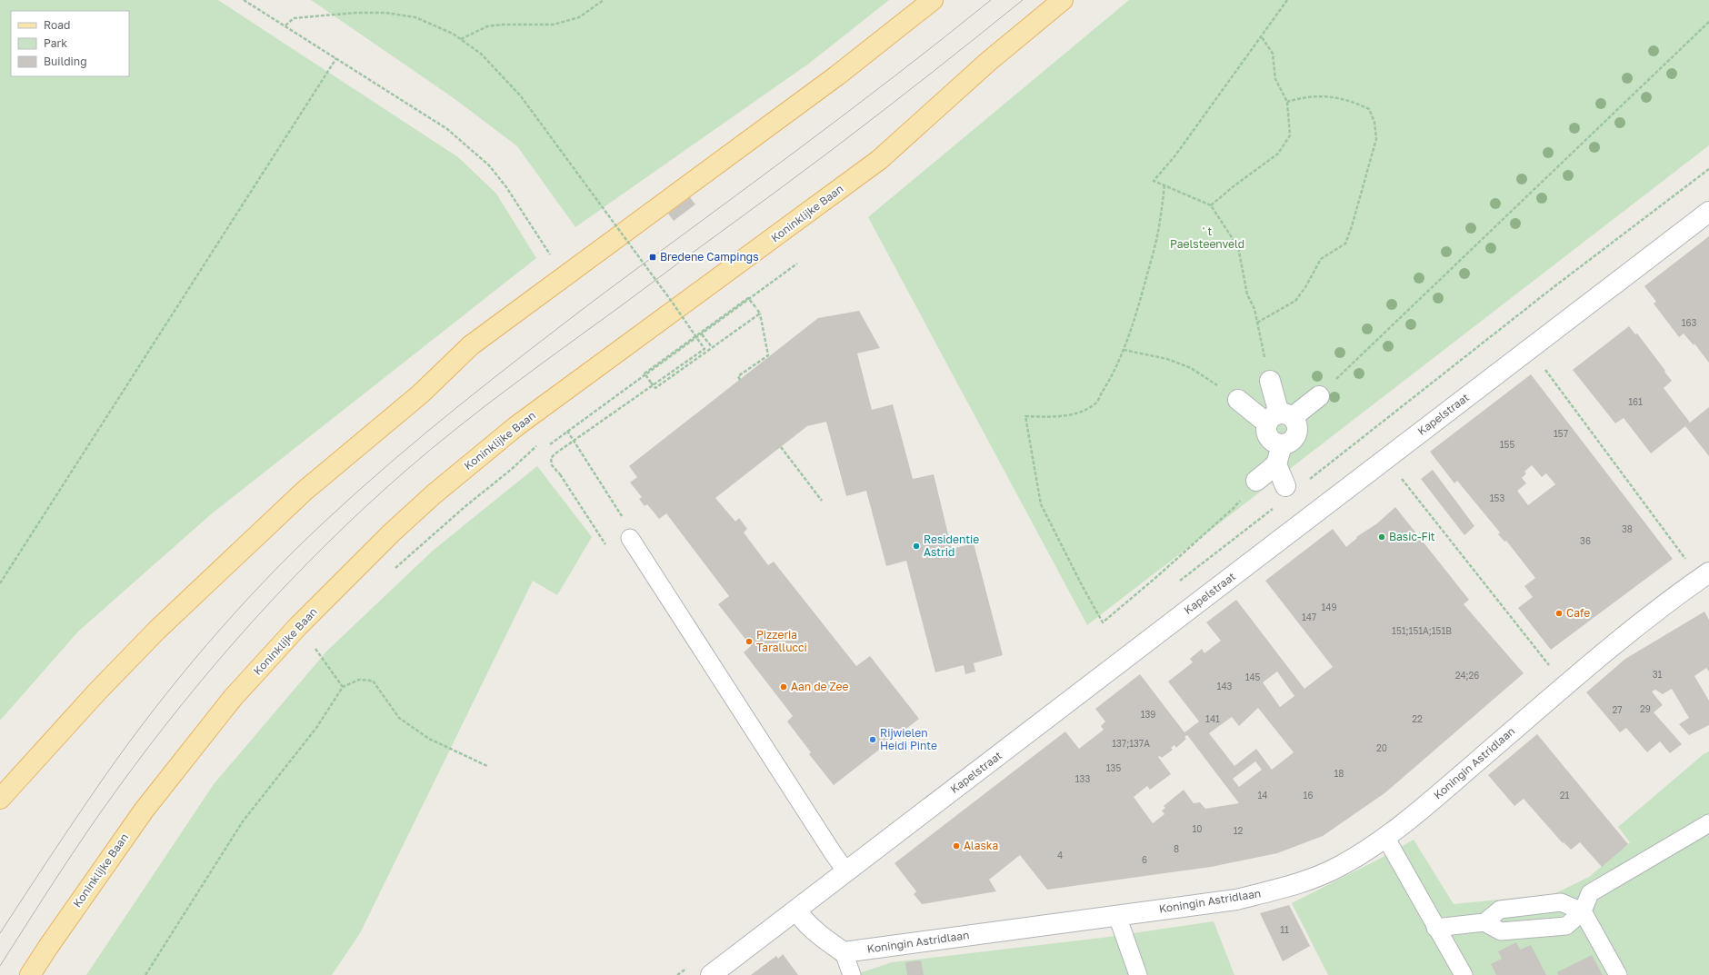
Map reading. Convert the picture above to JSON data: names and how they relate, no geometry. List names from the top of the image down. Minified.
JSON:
{"streets":{"main road":["Koninklijke Baan"],"street":["Kapelstraat","Koningin Astridlaan"]},"parks":["' t Paelsteenveld"],"places":{"transit":["Bredene Campings"],"other":["Basic-Fit","Residentie Astrid","Cafe","Pizzeria Tarallucci","Aan de Zee","Rijwielen Heidi Pinte","Alaska"]},"house_numbers":["163","161","157","155","153","38","36","149","147","151;151A;151B","31","24;26","145","143","29","27","139","141","22","137;137A","20","135","18","133","14","16","21","10","12","8","4","6","11"],"legend":["Road","Park","Building"]}
